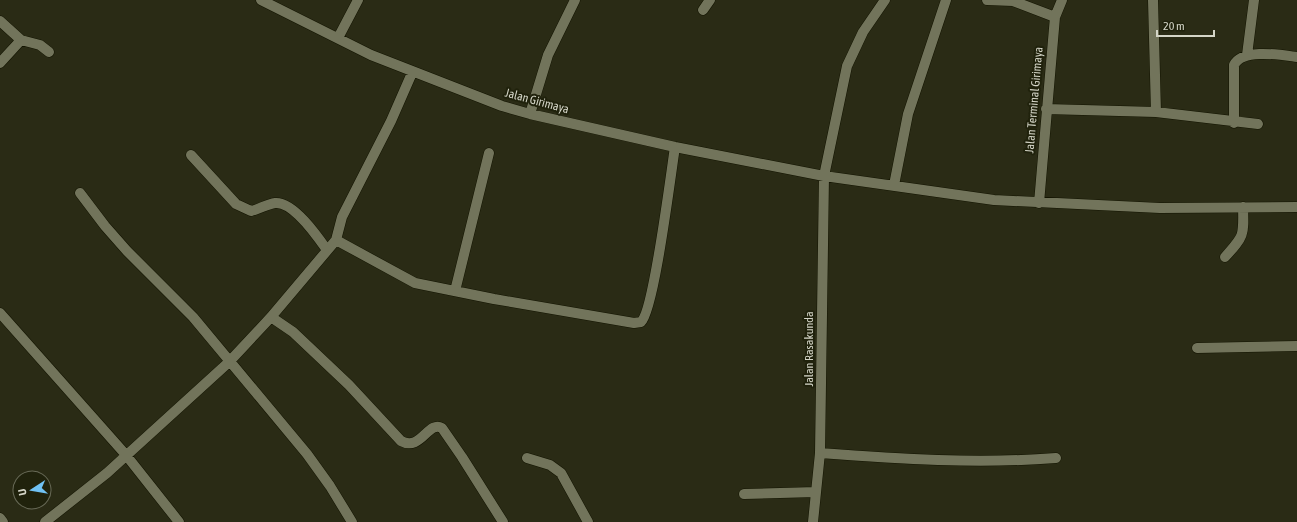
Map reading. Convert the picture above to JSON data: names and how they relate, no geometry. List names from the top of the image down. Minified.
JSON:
{"streets":{"street":["Jalan Terminal Girimaya","Jalan Girimaya","Jalan Rasakunda"]},"crossings":[["Jalan Terminal Girimaya","Jalan Girimaya"],["Jalan Girimaya","Jalan Rasakunda"]],"scale_bar":"20 m","north":"left"}
